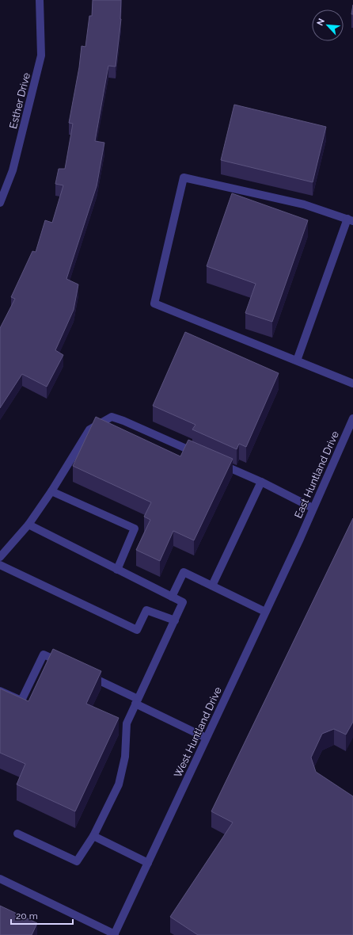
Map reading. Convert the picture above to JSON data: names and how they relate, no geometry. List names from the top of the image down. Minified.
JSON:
{"streets":{"street":["Esther Drive","East Huntland Drive","West Huntland Drive"]},"crossings":[["East Huntland Drive","West Huntland Drive"]],"scale_bar":"20 m","north":"top left"}
